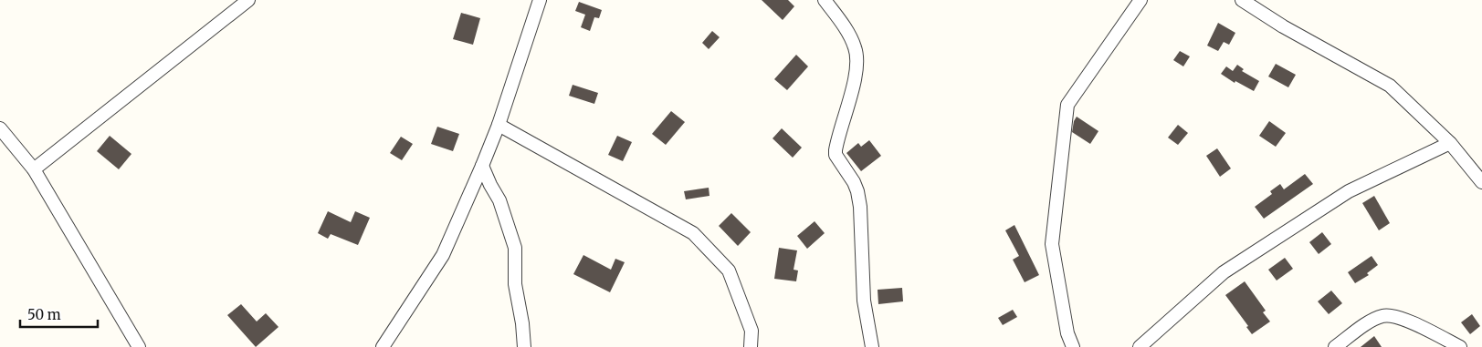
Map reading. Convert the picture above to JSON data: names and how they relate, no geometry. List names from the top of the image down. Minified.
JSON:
{"scale_bar":"50 m"}
